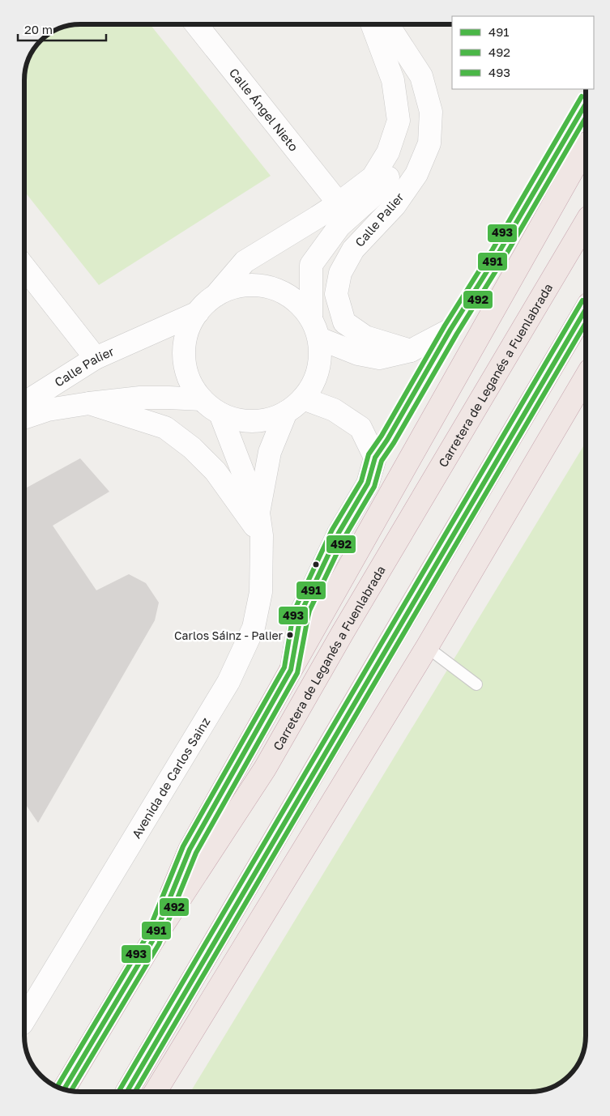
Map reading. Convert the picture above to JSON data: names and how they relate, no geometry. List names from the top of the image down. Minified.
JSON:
{"streets":{"highway":["Carretera de Leganés a Fuenlabrada"],"street":["Calle Ángel Nieto","Calle Palier","Avenida de Carlos Sainz"]},"crossings":[["Calle Palier","Avenida de Carlos Sainz"]],"places":["Carlos Sáinz - Palier"],"lines":["transit line 493","transit line 491","transit line 492"],"legend":["491","492","493"],"scale_bar":"20 m"}
